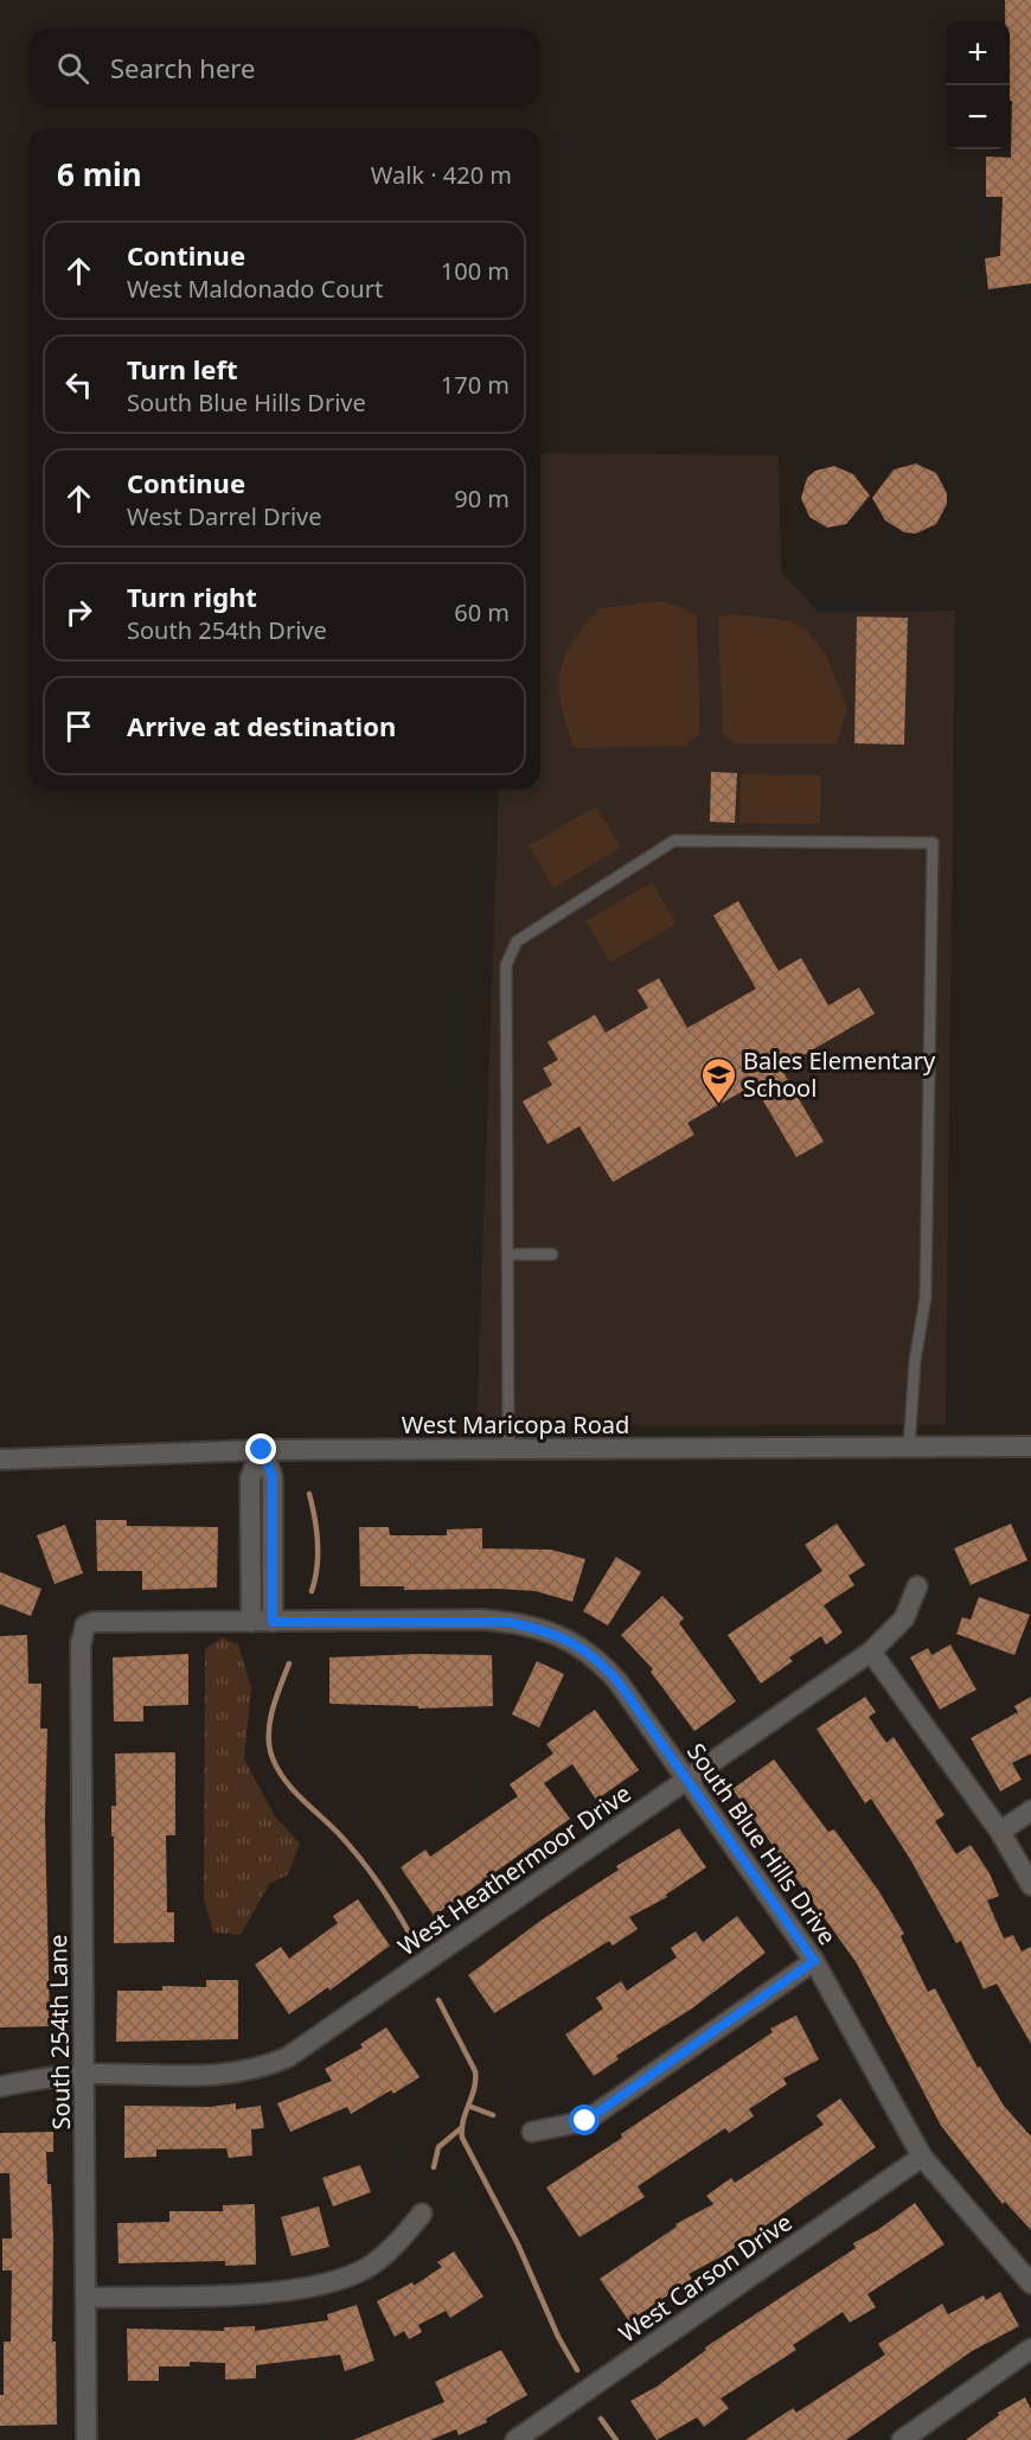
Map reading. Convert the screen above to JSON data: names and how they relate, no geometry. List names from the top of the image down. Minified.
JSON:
{"streets":{"street":["West Maricopa Road","South Blue Hills Drive","West Heathermoor Drive","South 254th Lane","West Carson Drive"]},"crossings":[["South Blue Hills Drive","West Heathermoor Drive"],["South Blue Hills Drive","South 254th Lane"],["South Blue Hills Drive","West Carson Drive"],["West Heathermoor Drive","South 254th Lane"]],"places":{"school or university":["Bales Elementary School"]},"page":{"map_buttons":["+","−"],"search":"Search here","heading":["6 min","Walk · 420 m"],"list":[["Continue","West Maldonado Court","100 m"],["Turn left","South Blue Hills Drive","170 m"],["Continue","West Darrel Drive","90 m"],["Turn right","South 254th Drive","60 m"],"Arrive at destination"]}}
